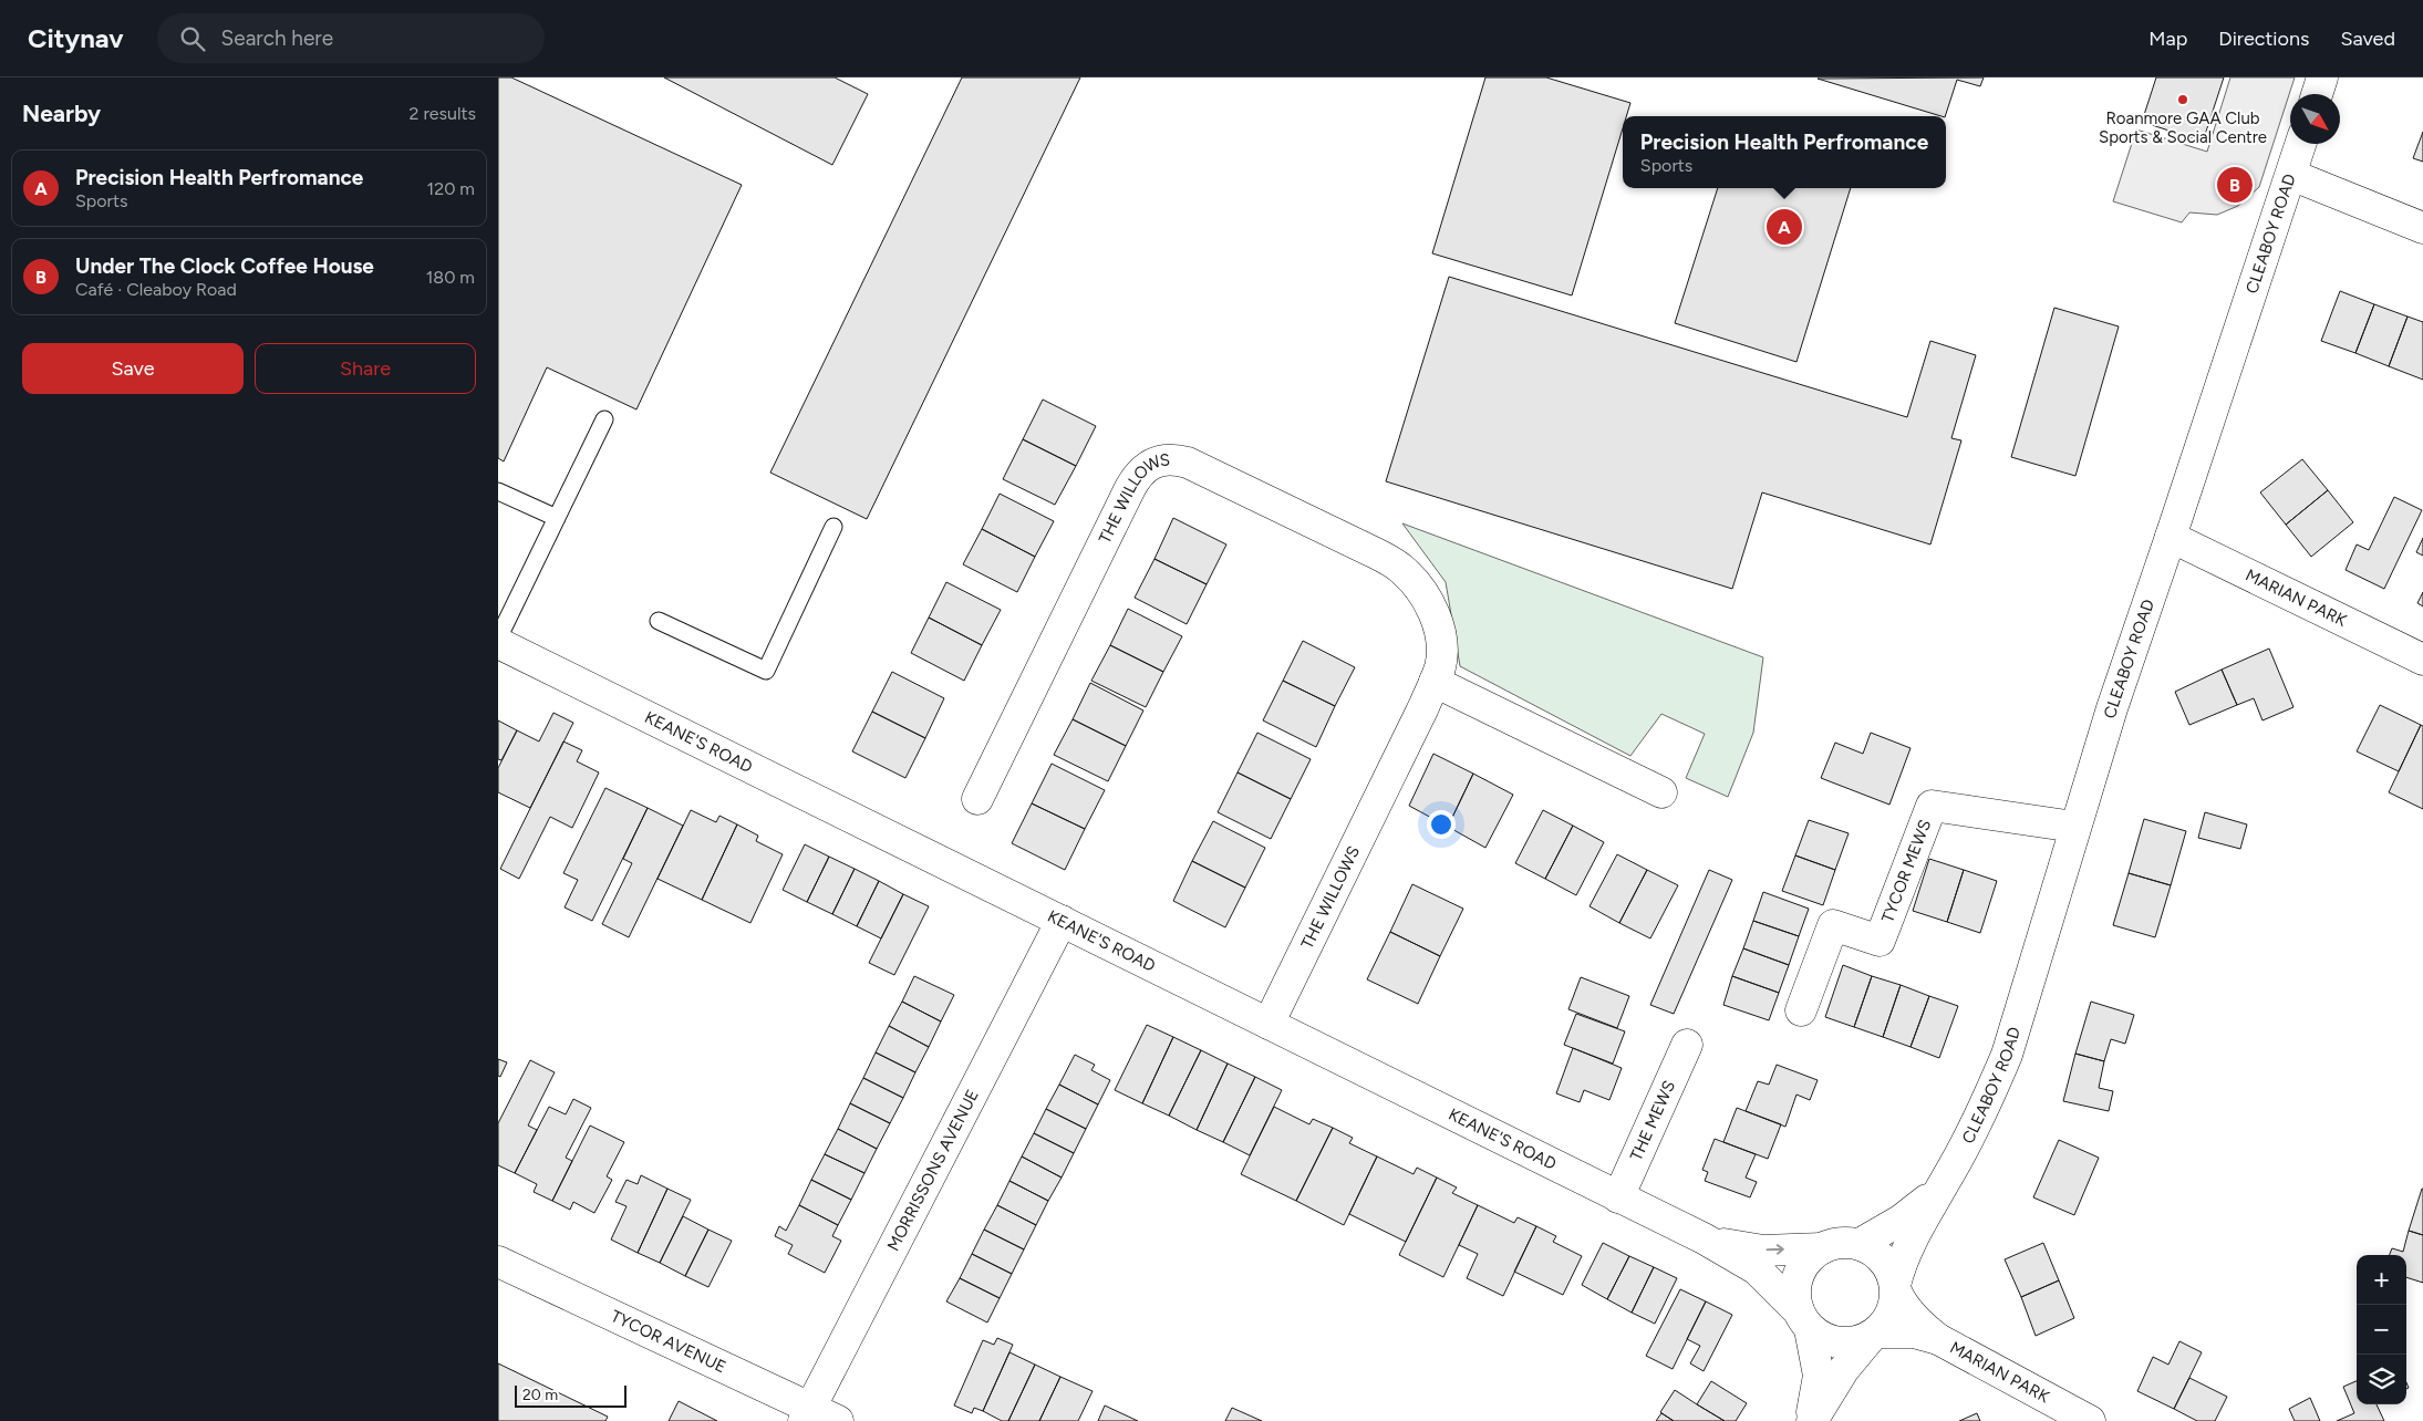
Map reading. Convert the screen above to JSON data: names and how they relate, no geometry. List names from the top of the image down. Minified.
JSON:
{"streets":{"street":["CLEABOY ROAD","THE WILLOWS","MARIAN PARK","KEANE'S ROAD","TYCOR MEWS","THE MEWS","MORRISSONS AVENUE","TYCOR AVENUE"]},"crossings":[["CLEABOY ROAD","MARIAN PARK"],["CLEABOY ROAD","KEANE'S ROAD"],["CLEABOY ROAD","TYCOR MEWS"],["THE WILLOWS","KEANE'S ROAD"],["MARIAN PARK","KEANE'S ROAD"],["KEANE'S ROAD","THE MEWS"],["KEANE'S ROAD","MORRISSONS AVENUE"],["MORRISSONS AVENUE","TYCOR AVENUE"]],"places":["Roanmore GAA Club Sports & Social Centre"],"scale_bar":"20 m","north":"bottom right","page":{"header":"Citynav","search":"Search here","nav":["Map","Directions","Saved"],"heading":["Nearby","2 results"],"popup":["Precision Health Perfromance","Sports"],"list":[{"mark":"A","name":"Precision Health Perfromance","note":"Sports","value":"120 m"},{"mark":"B","name":"Under The Clock Coffee House","note":"Café · Cleaboy Road","value":"180 m"}],"pins":["B","A"],"buttons":["Save","Share"],"map_buttons":["+","−"],"scale":"20 m"}}
